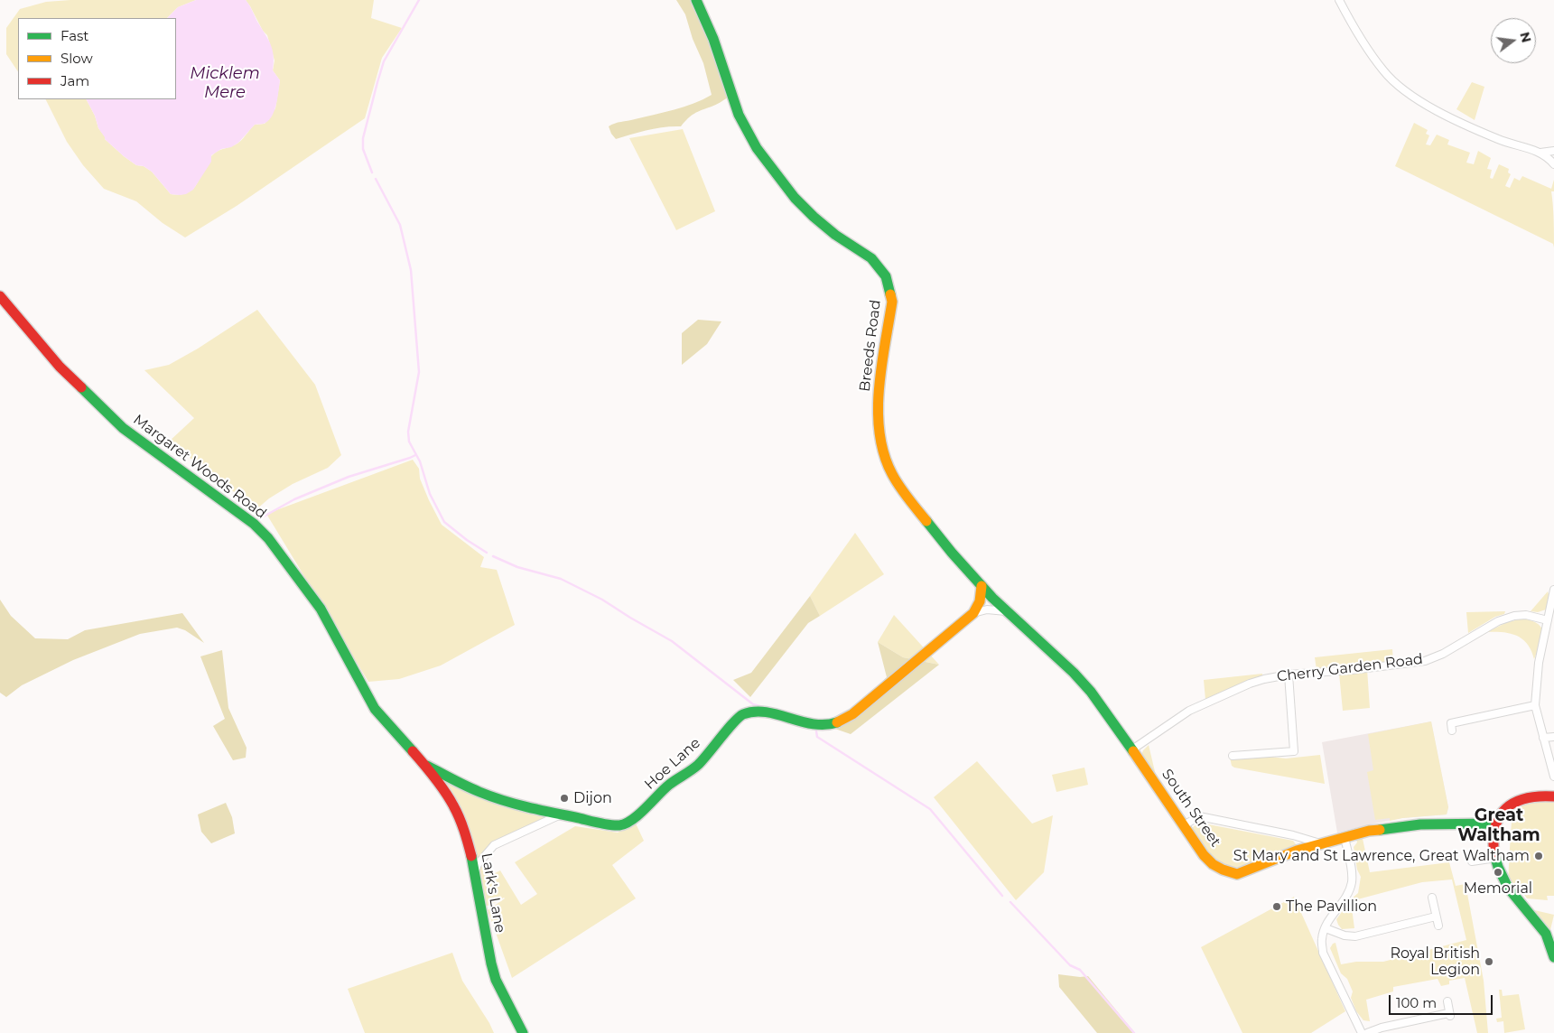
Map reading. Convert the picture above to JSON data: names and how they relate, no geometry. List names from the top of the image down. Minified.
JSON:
{"streets":{"street":["Breeds Road","Margaret Woods Road","Cherry Garden Road","Hoe Lane","South Street","Lark's Lane"]},"crossings":[["Breeds Road","South Street"],["Margaret Woods Road","Hoe Lane"],["Margaret Woods Road","Lark's Lane"],["Cherry Garden Road","South Street"],["Hoe Lane","Lark's Lane"]],"districts":["Great Waltham"],"water":["Micklem Mere"],"places":["Dijon","St Mary and St Lawrence, Great Waltham","Memorial","The Pavillion","Royal British Legion"],"legend":["Fast","Slow","Jam"],"scale_bar":"100 m","north":"right"}
